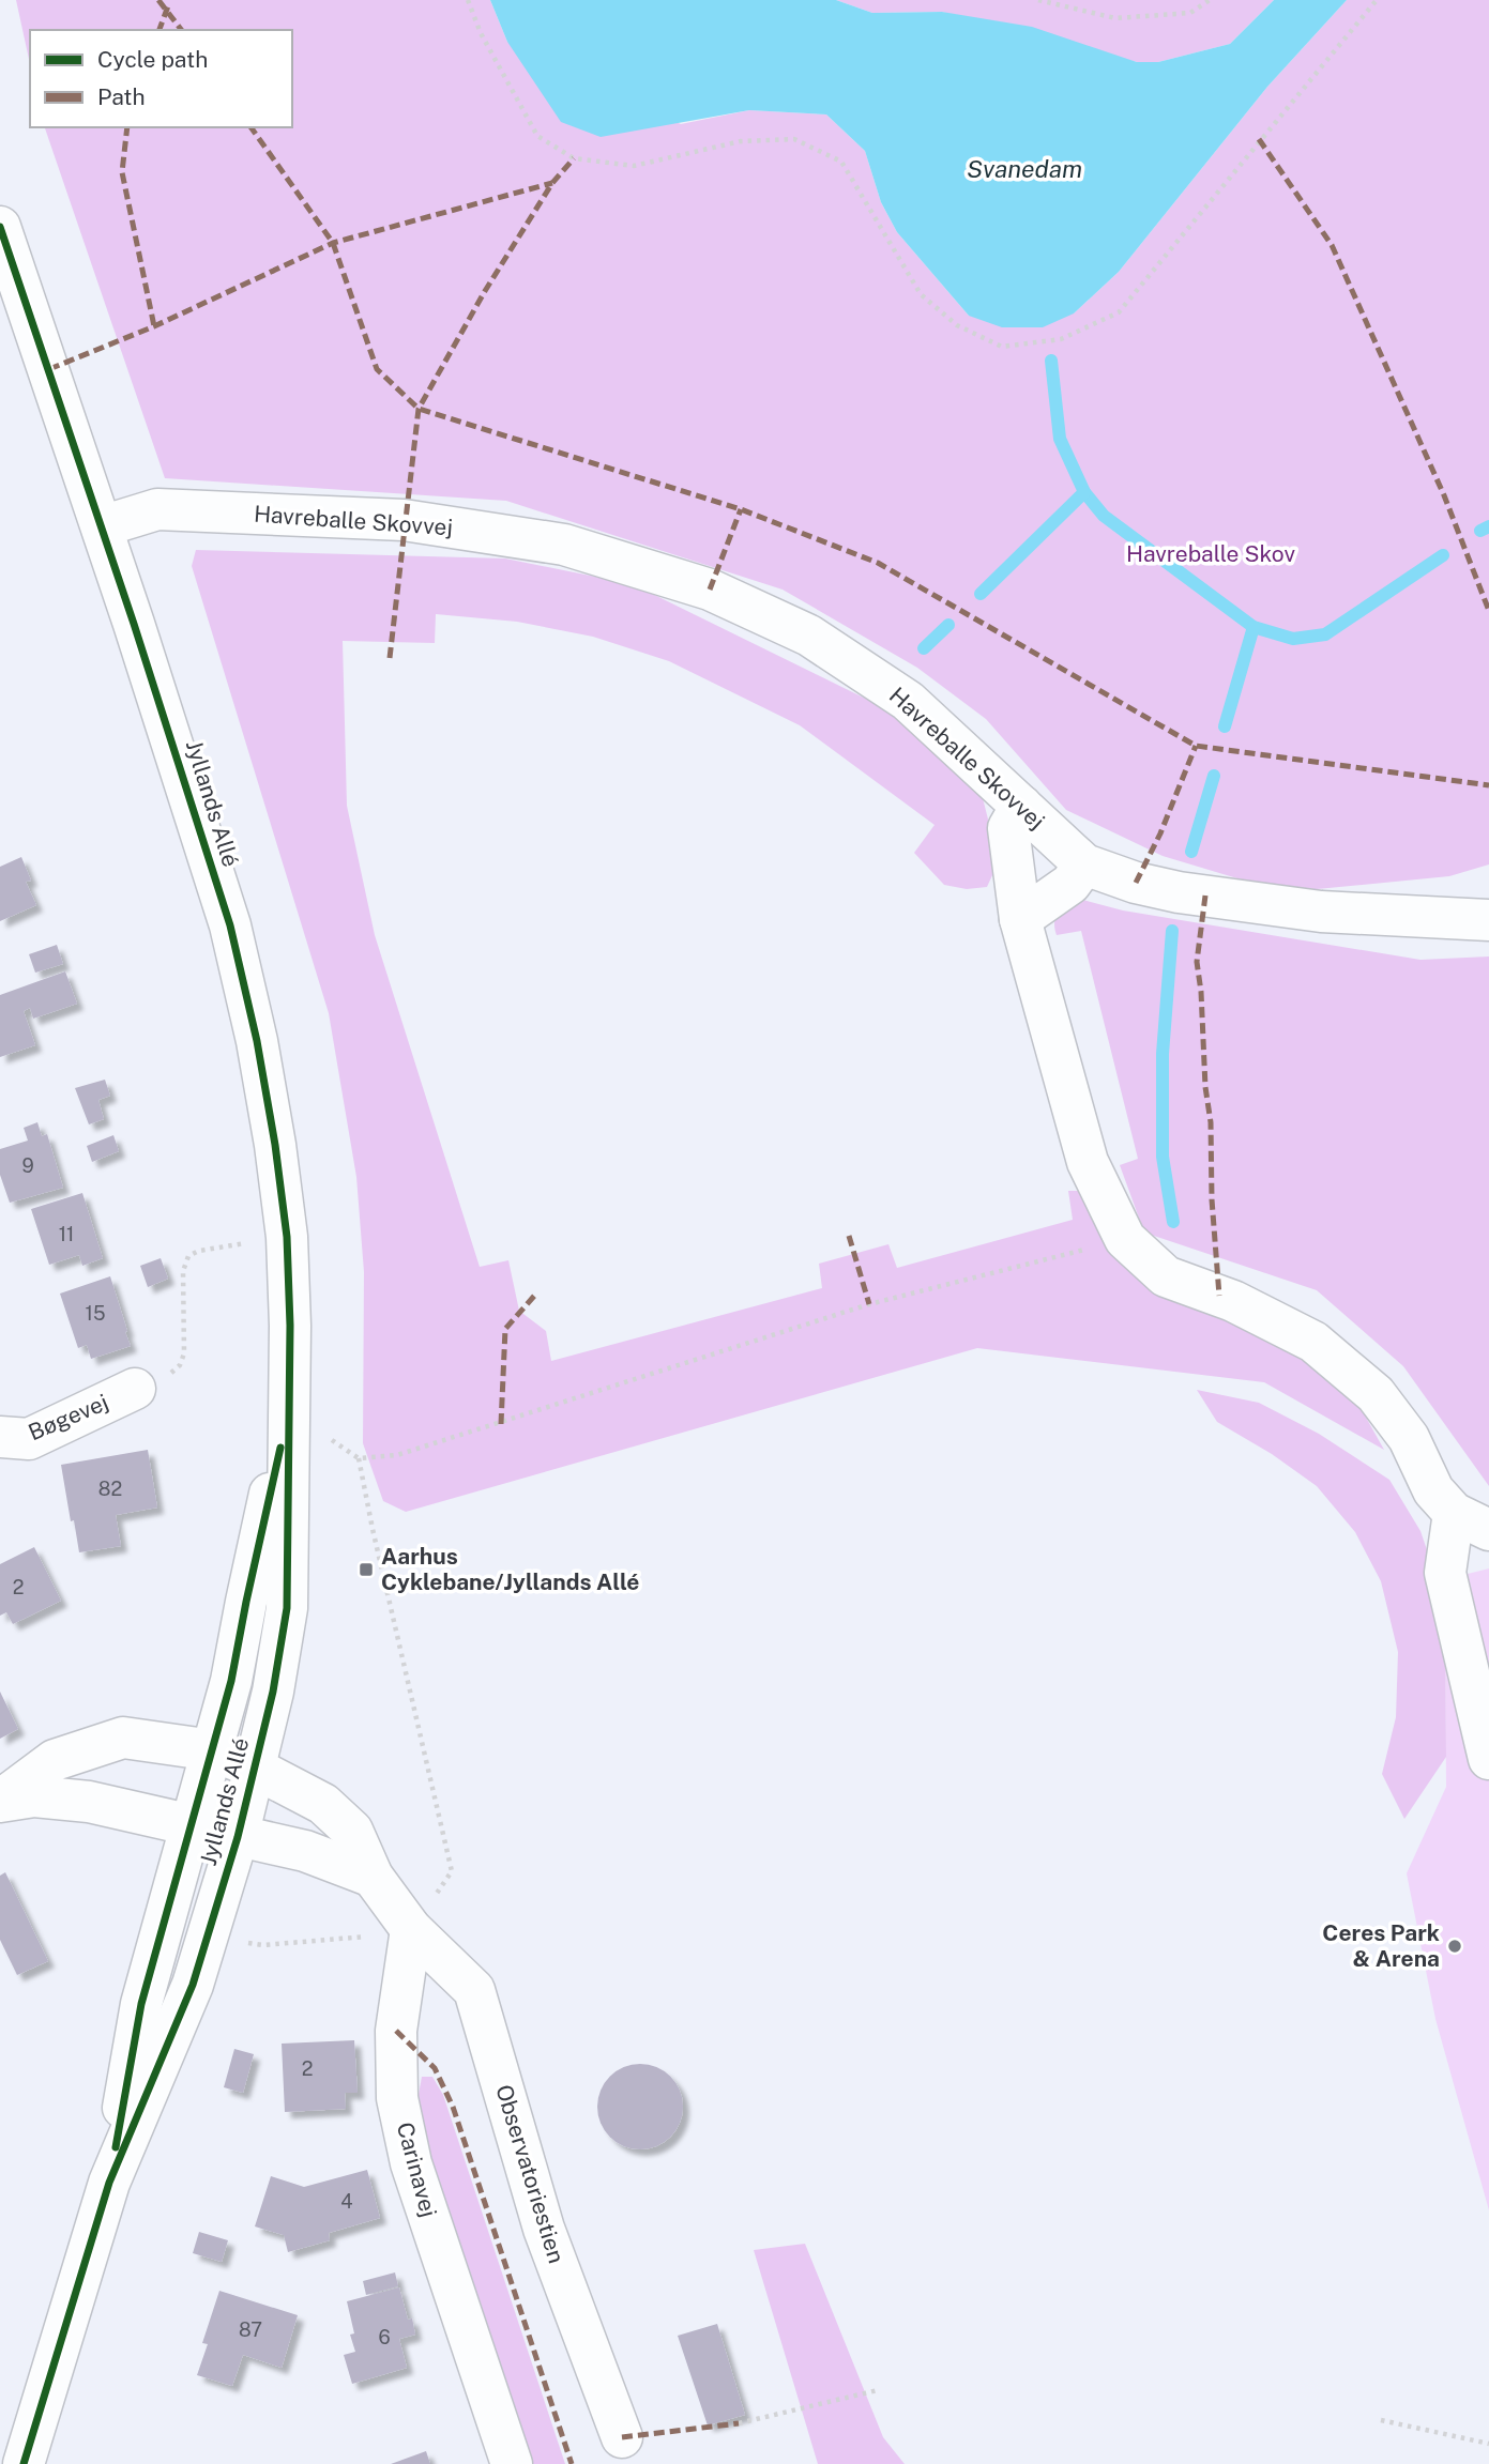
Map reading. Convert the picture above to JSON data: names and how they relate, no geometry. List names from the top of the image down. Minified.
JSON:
{"streets":{"street":["Havreballe Skovvej","Jyllands Allé","Bøgevej","Carinavej","Observatoriestien"]},"crossings":[["Havreballe Skovvej","Jyllands Allé"],["Carinavej","Observatoriestien"]],"water":["Svanedam"],"parks":["Havreballe Skov"],"places":{"transit":["Aarhus Cyklebane/Jyllands Allé"],"other":["Ceres Park & Arena"]},"house_numbers":["9","11","15","82","2","2","4","87","6"],"legend":["Cycle path","Path"]}
